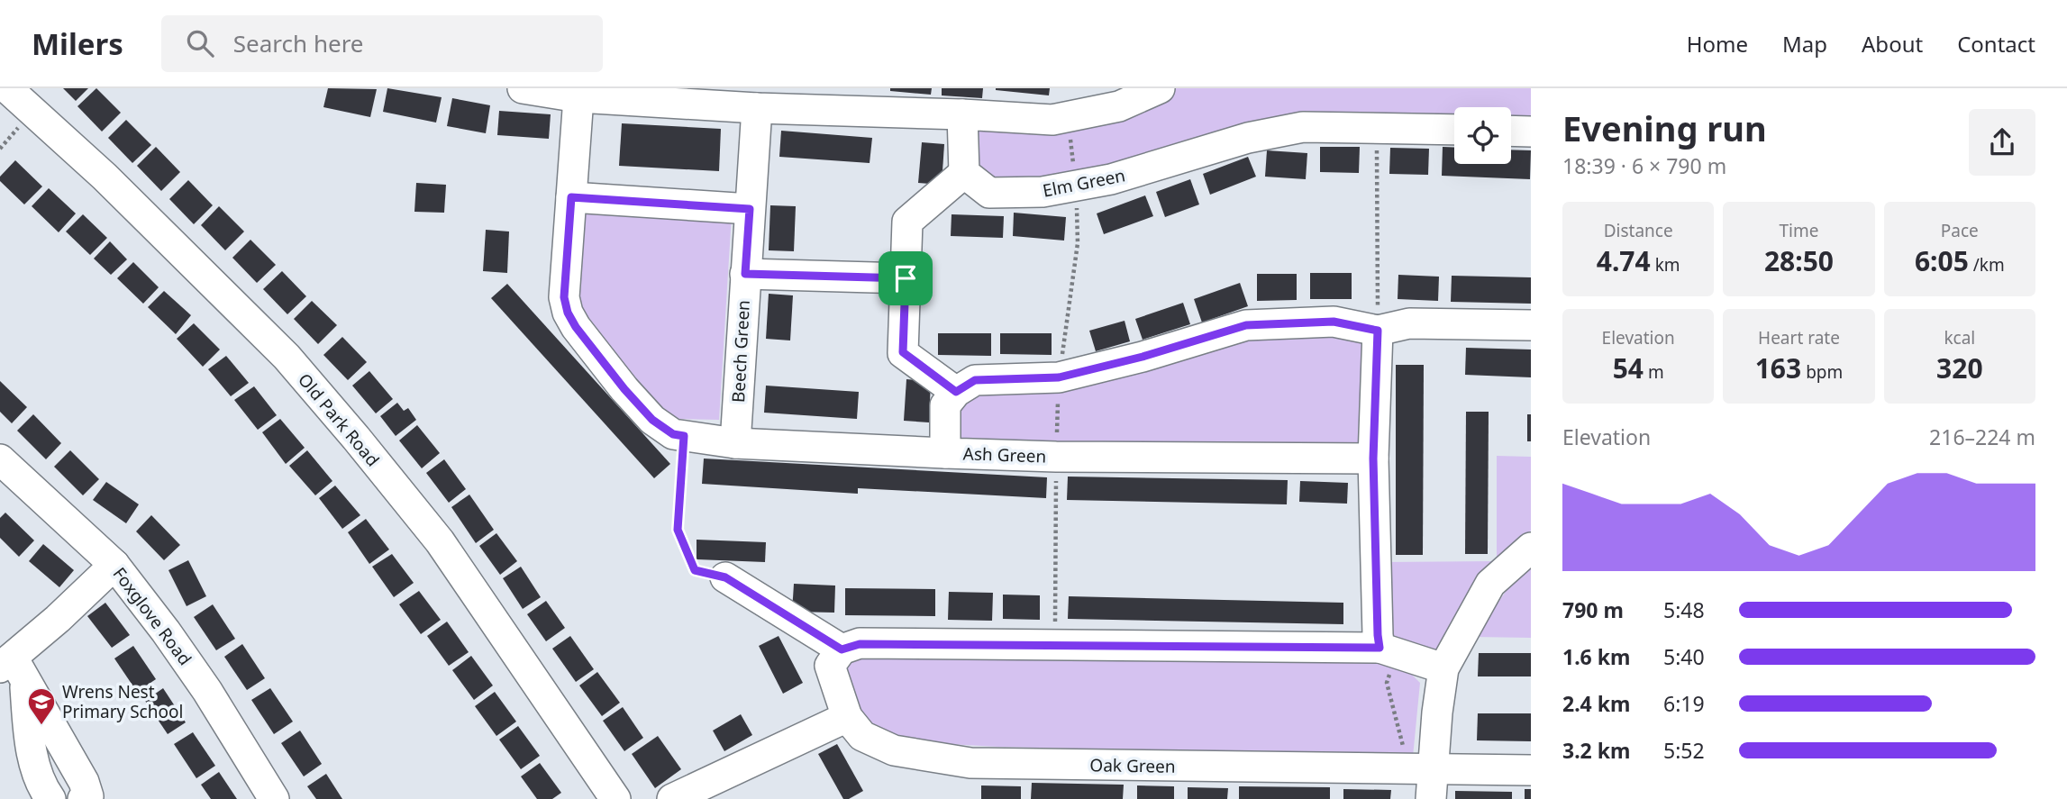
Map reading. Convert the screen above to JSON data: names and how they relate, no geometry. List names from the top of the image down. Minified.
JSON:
{"streets":{"street":["Elm Green","Beech Green","Old Park Road","Ash Green","Foxglove Road","Oak Green"]},"places":{"school or university":["Wrens Nest Primary School"]},"page":{"header":"Milers","search":"Search here","nav":["Home","Map","About","Contact"],"heading":["Evening run","18:39 · 6 × 790 m"],"stats":[["Distance","4.74 km"],["Time","28:50"],["Pace","6:05 /km"],["Elevation","54 m"],["Heart rate","163 bpm"],["kcal","320"]],"chart":["Elevation","216–224 m"],"list":[{"name":"790 m","note":"5:48"},{"name":"1.6 km","note":"5:40"},{"name":"2.4 km","note":"6:19"},{"name":"3.2 km","note":"5:52"}]}}
